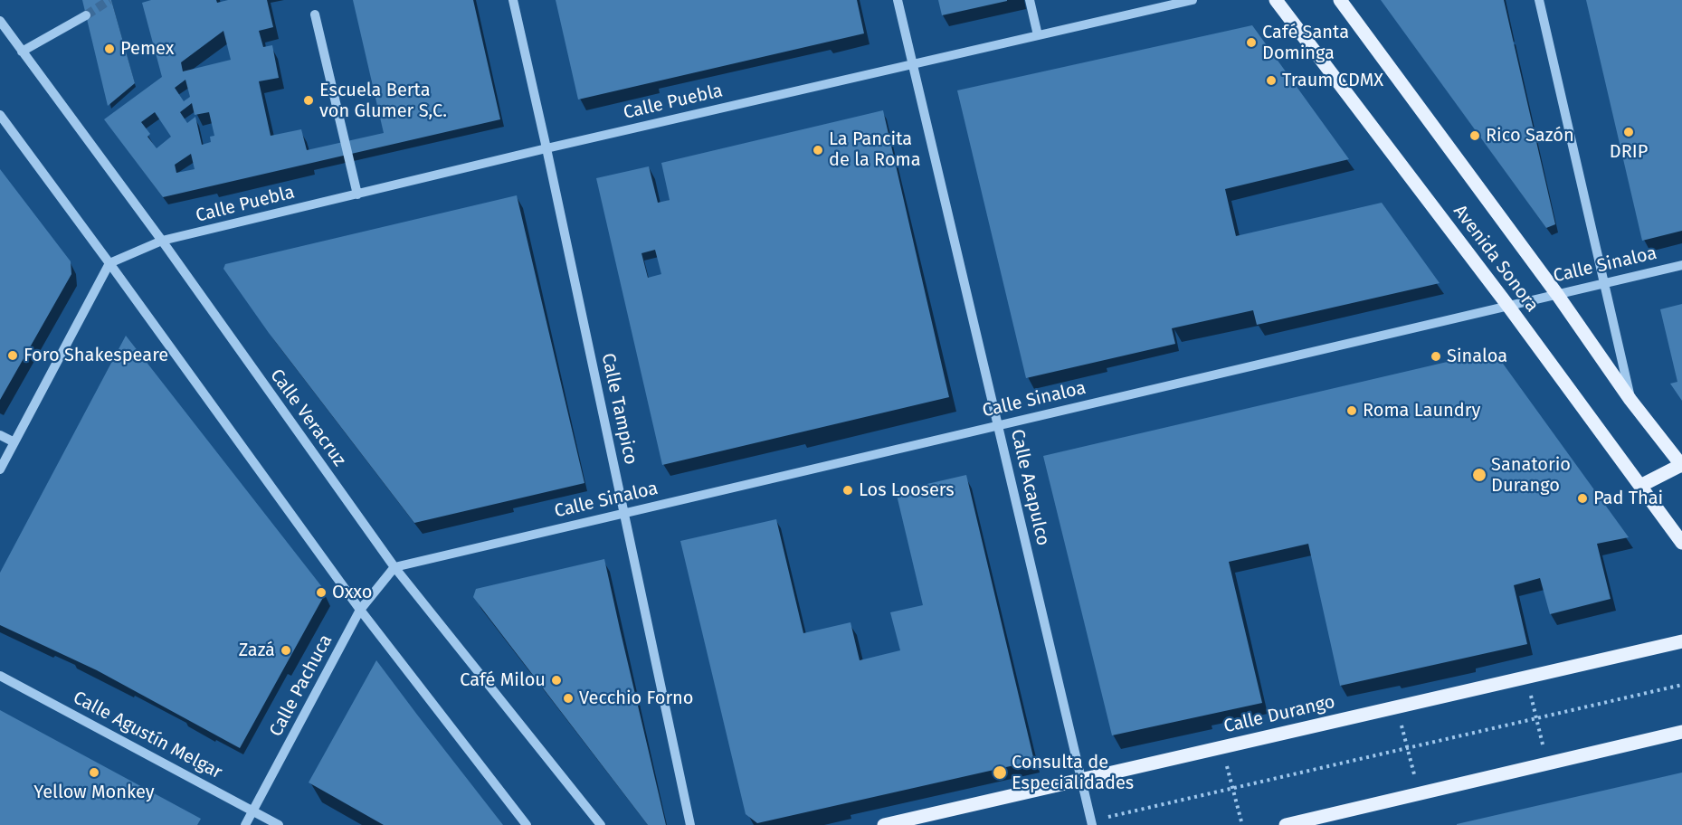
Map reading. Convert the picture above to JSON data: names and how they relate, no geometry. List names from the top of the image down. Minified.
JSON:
{"streets":{"main road":["Avenida Sonora","Calle Durango"],"street":["Calle Puebla","Calle Sinaloa","Calle Tampico","Calle Veracruz","Calle Acapulco","Calle Pachuca","Calle Agustín Melgar"]},"crossings":[["Calle Puebla","Calle Tampico"],["Calle Puebla","Calle Veracruz"],["Calle Puebla","Calle Acapulco"],["Avenida Sonora","Calle Sinaloa"],["Calle Sinaloa","Calle Tampico"],["Calle Sinaloa","Calle Veracruz"],["Calle Sinaloa","Calle Acapulco"],["Calle Sinaloa","Calle Pachuca"],["Calle Veracruz","Calle Pachuca"],["Calle Acapulco","Calle Durango"],["Calle Pachuca","Calle Agustín Melgar"]],"places":["Café Santa Dominga","Pemex","Traum CDMX","Escuela Berta von Glumer S,C.","DRIP","Rico Sazón","La Pancita de la Roma","Foro Shakespeare","Sinaloa","Roma Laundry","Sanatorio Durango","Los Loosers","Pad Thai","Oxxo","Zazá","Café Milou","Vecchio Forno","Yellow Monkey","Consulta de Especialidades"]}
